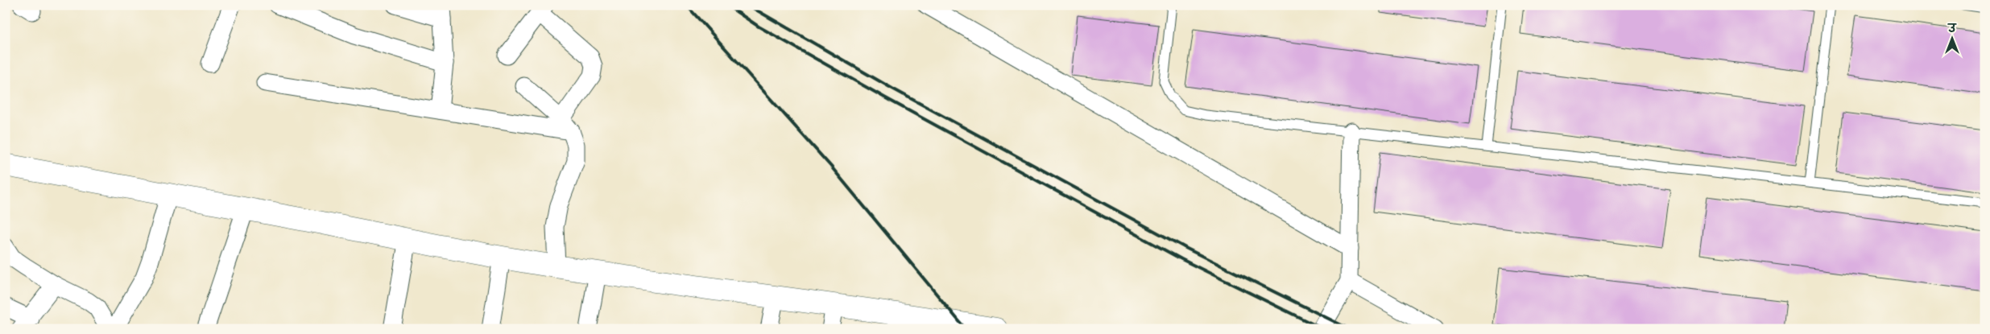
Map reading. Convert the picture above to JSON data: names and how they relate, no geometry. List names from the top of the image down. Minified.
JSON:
{"north":"top"}
